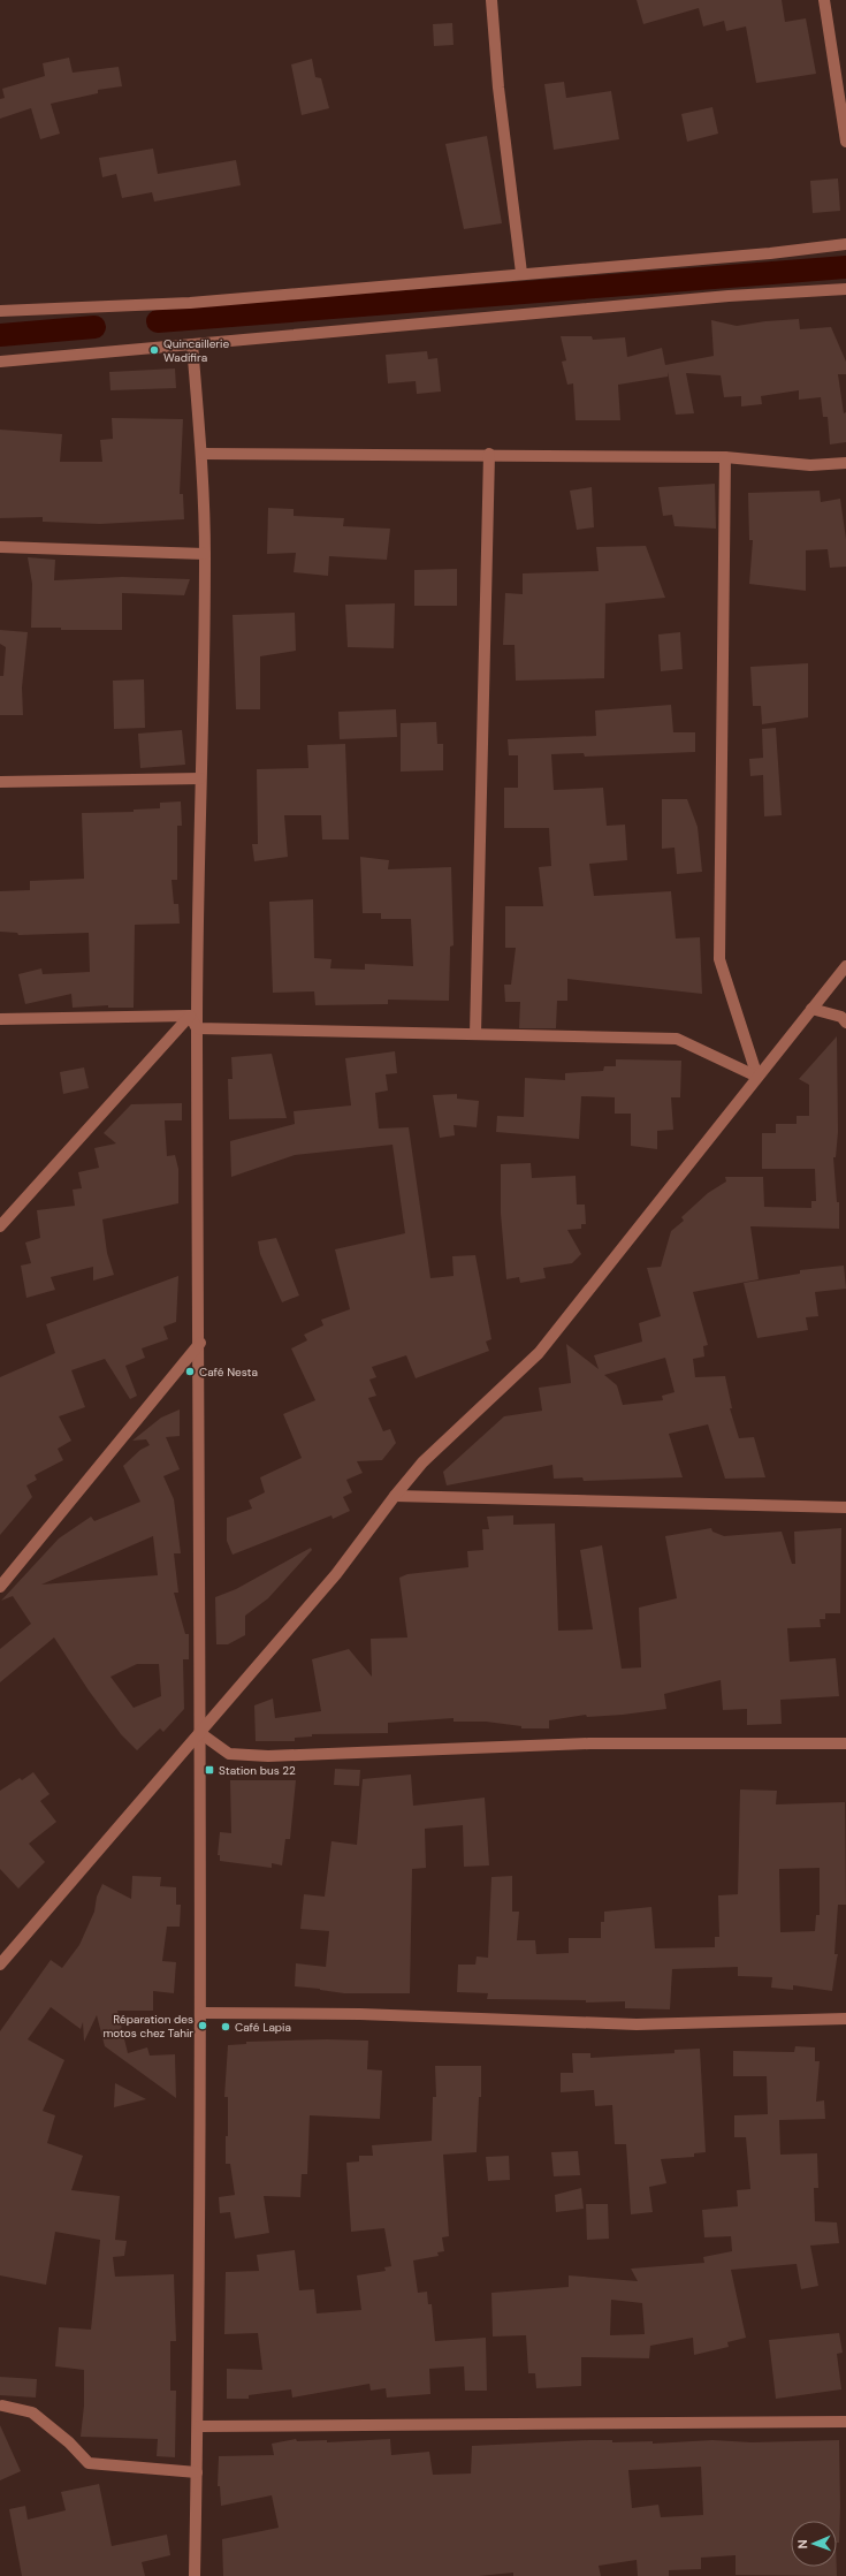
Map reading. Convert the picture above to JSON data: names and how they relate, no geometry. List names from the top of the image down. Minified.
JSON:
{"places":{"other":["Quincaillerie Wadifira","Café Nesta","Réparation des motos chez Tahir","Café Lapia"],"transit":["Station bus 22"]},"north":"left"}
